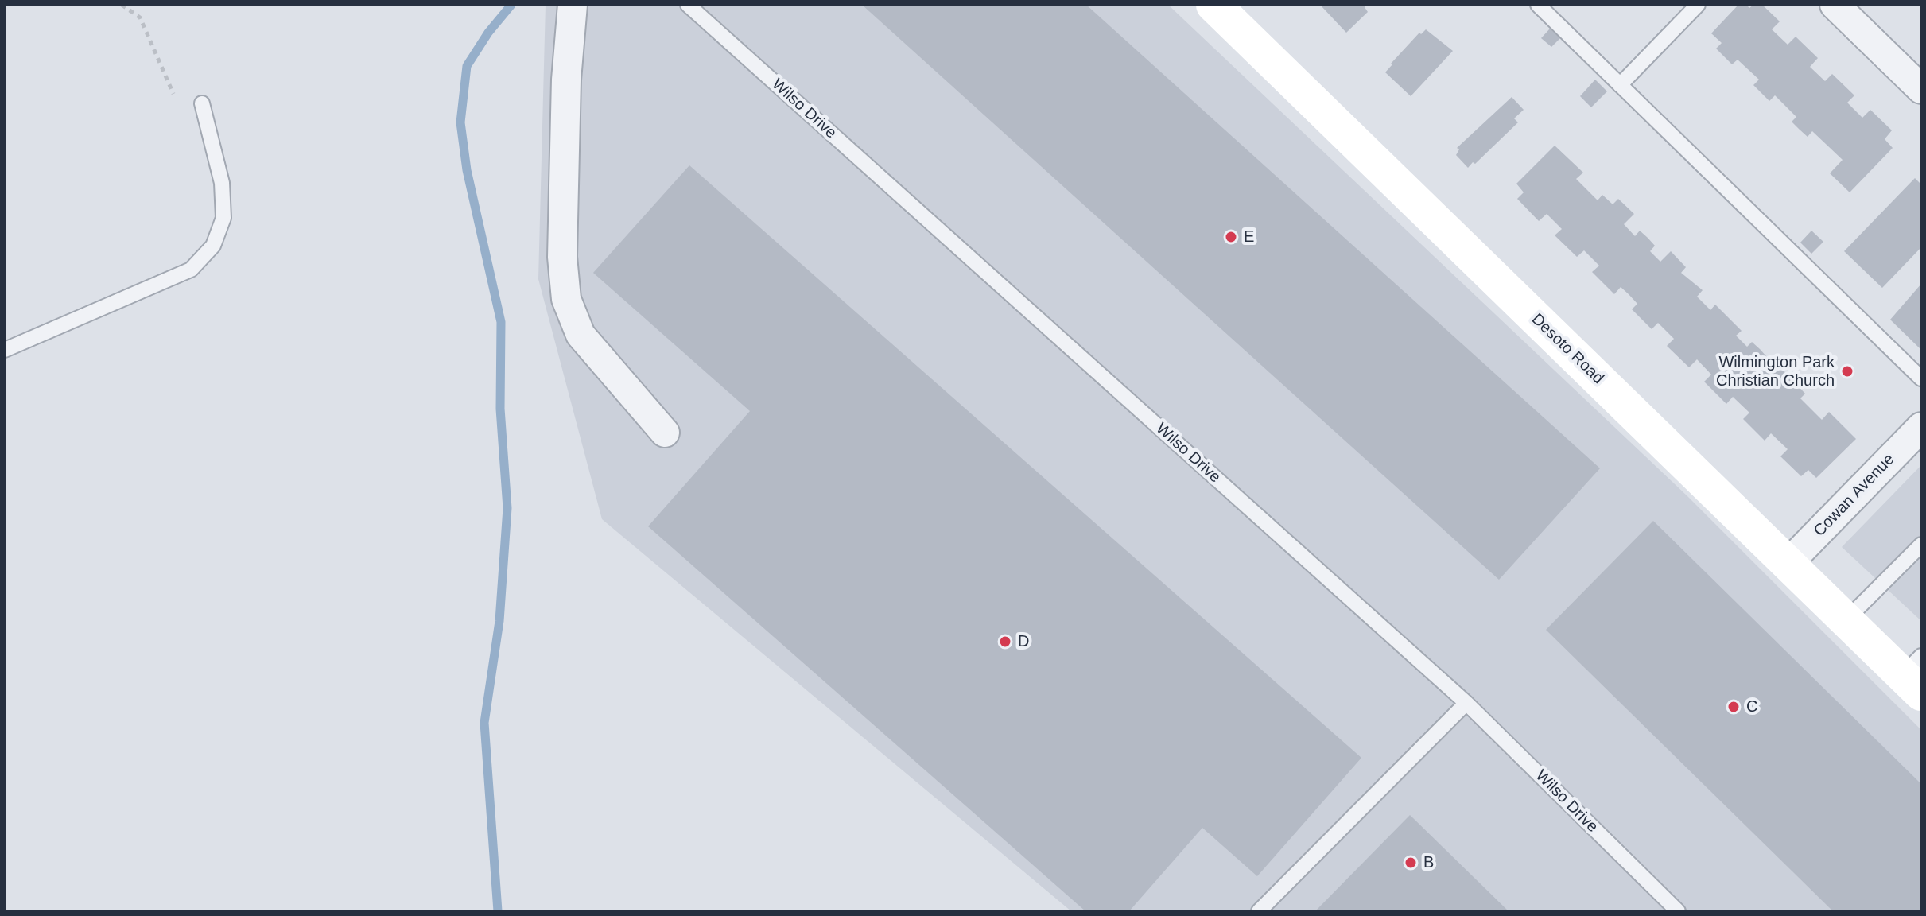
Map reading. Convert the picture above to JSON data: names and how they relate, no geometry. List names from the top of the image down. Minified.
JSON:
{"streets":{"street":["Desoto Road","Cowan Avenue"],"lane":["Wilso Drive"]},"crossings":[["Desoto Road","Cowan Avenue"]],"places":["E","Wilmington Park Christian Church","D","C","B"]}
